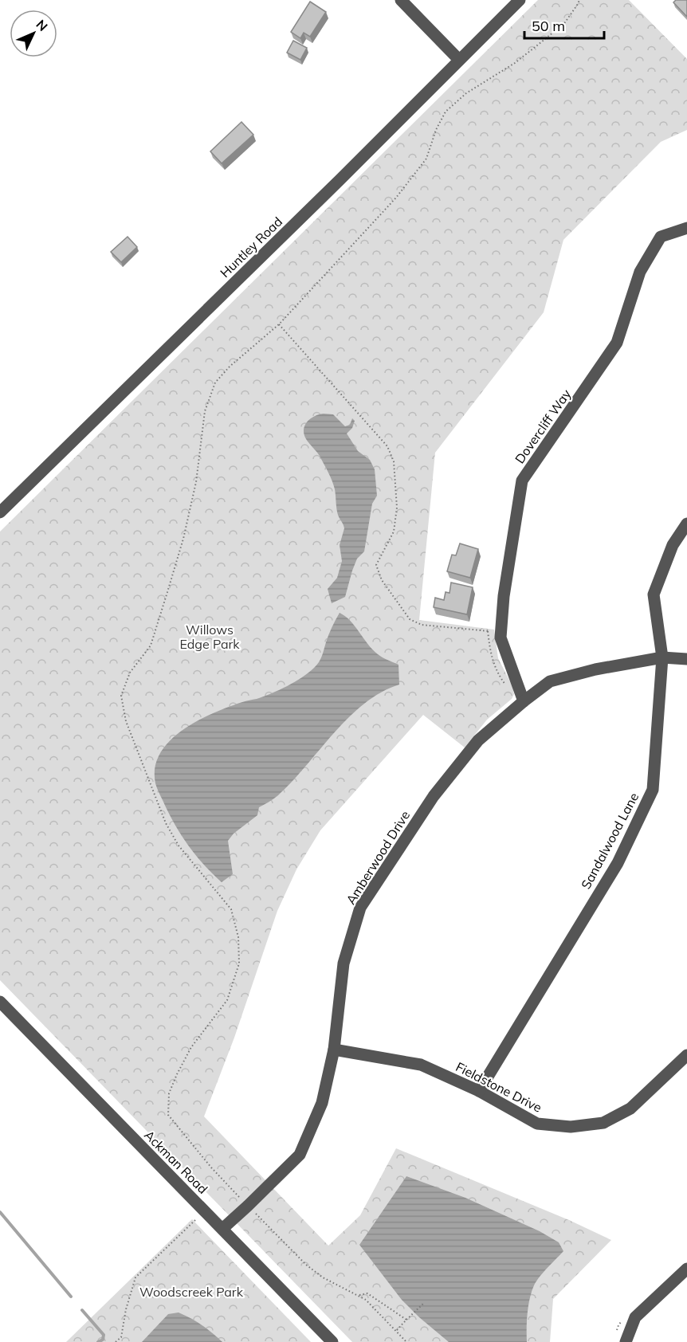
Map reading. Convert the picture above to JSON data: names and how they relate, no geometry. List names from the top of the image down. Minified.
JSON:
{"streets":{"street":["Huntley Road","Dovercliff Way","Sandalwood Lane","Amberwood Drive","Fieldstone Drive","Ackman Road"]},"crossings":[["Dovercliff Way","Amberwood Drive"],["Sandalwood Lane","Amberwood Drive"],["Sandalwood Lane","Fieldstone Drive"],["Amberwood Drive","Fieldstone Drive"],["Amberwood Drive","Ackman Road"]],"parks":["Willows Edge Park","Woodscreek Park"],"scale_bar":"50 m","north":"top right"}
